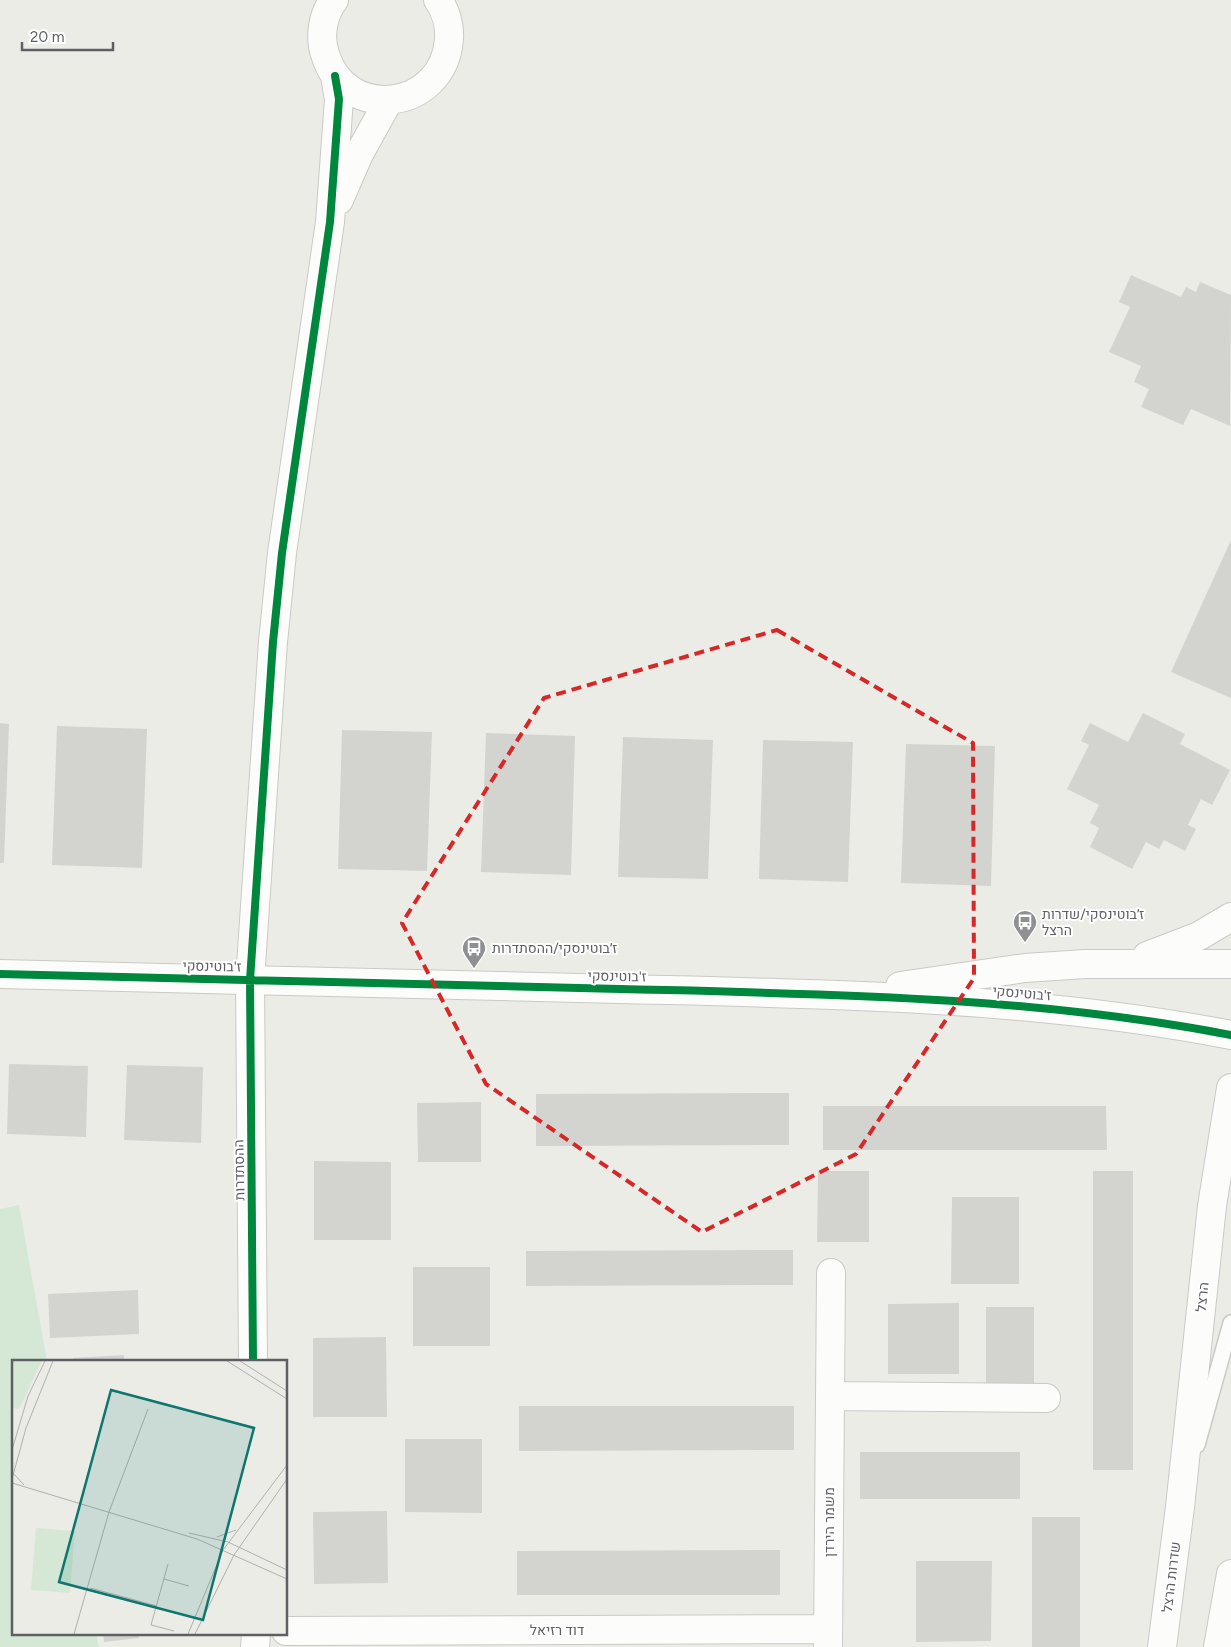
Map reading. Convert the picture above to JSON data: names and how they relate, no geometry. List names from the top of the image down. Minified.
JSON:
{"streets":{"street":["ז'בוטינסקי","ההסתדרות","הרצל","משמר הירדן","שדרות הרצל","דוד רזיאל"]},"crossings":[["ז'בוטינסקי","ההסתדרות"],["הרצל","שדרות הרצל"],["משמר הירדן","דוד רזיאל"]],"places":{"bus stop":["ז׳בוטינסקי/שדרות הרצל","ז׳בוטינסקי/ההסתדרות"]},"scale_bar":"20 m"}
